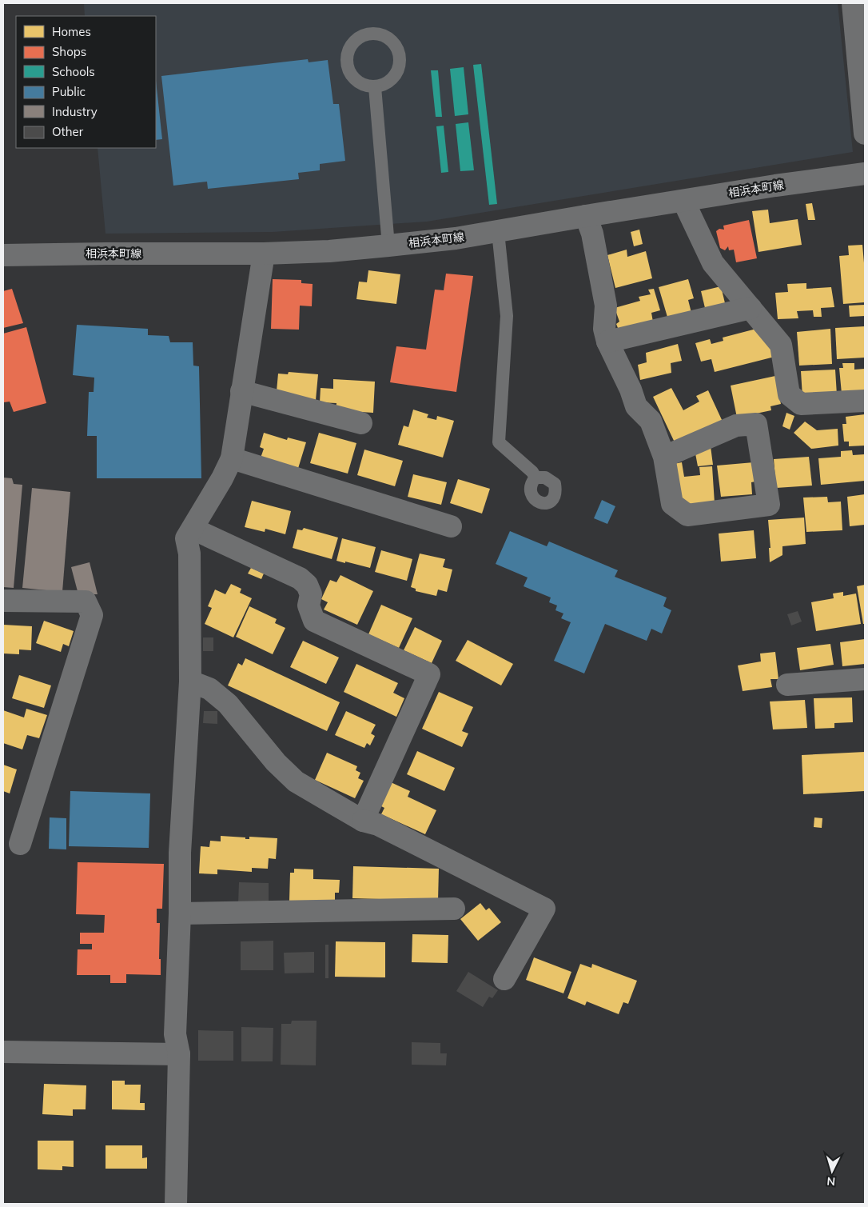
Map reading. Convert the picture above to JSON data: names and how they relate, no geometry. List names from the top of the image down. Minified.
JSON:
{"streets":{"street":["相浜本町線"]},"legend":["Homes","Shops","Schools","Public","Industry","Other"],"north":"bottom"}
